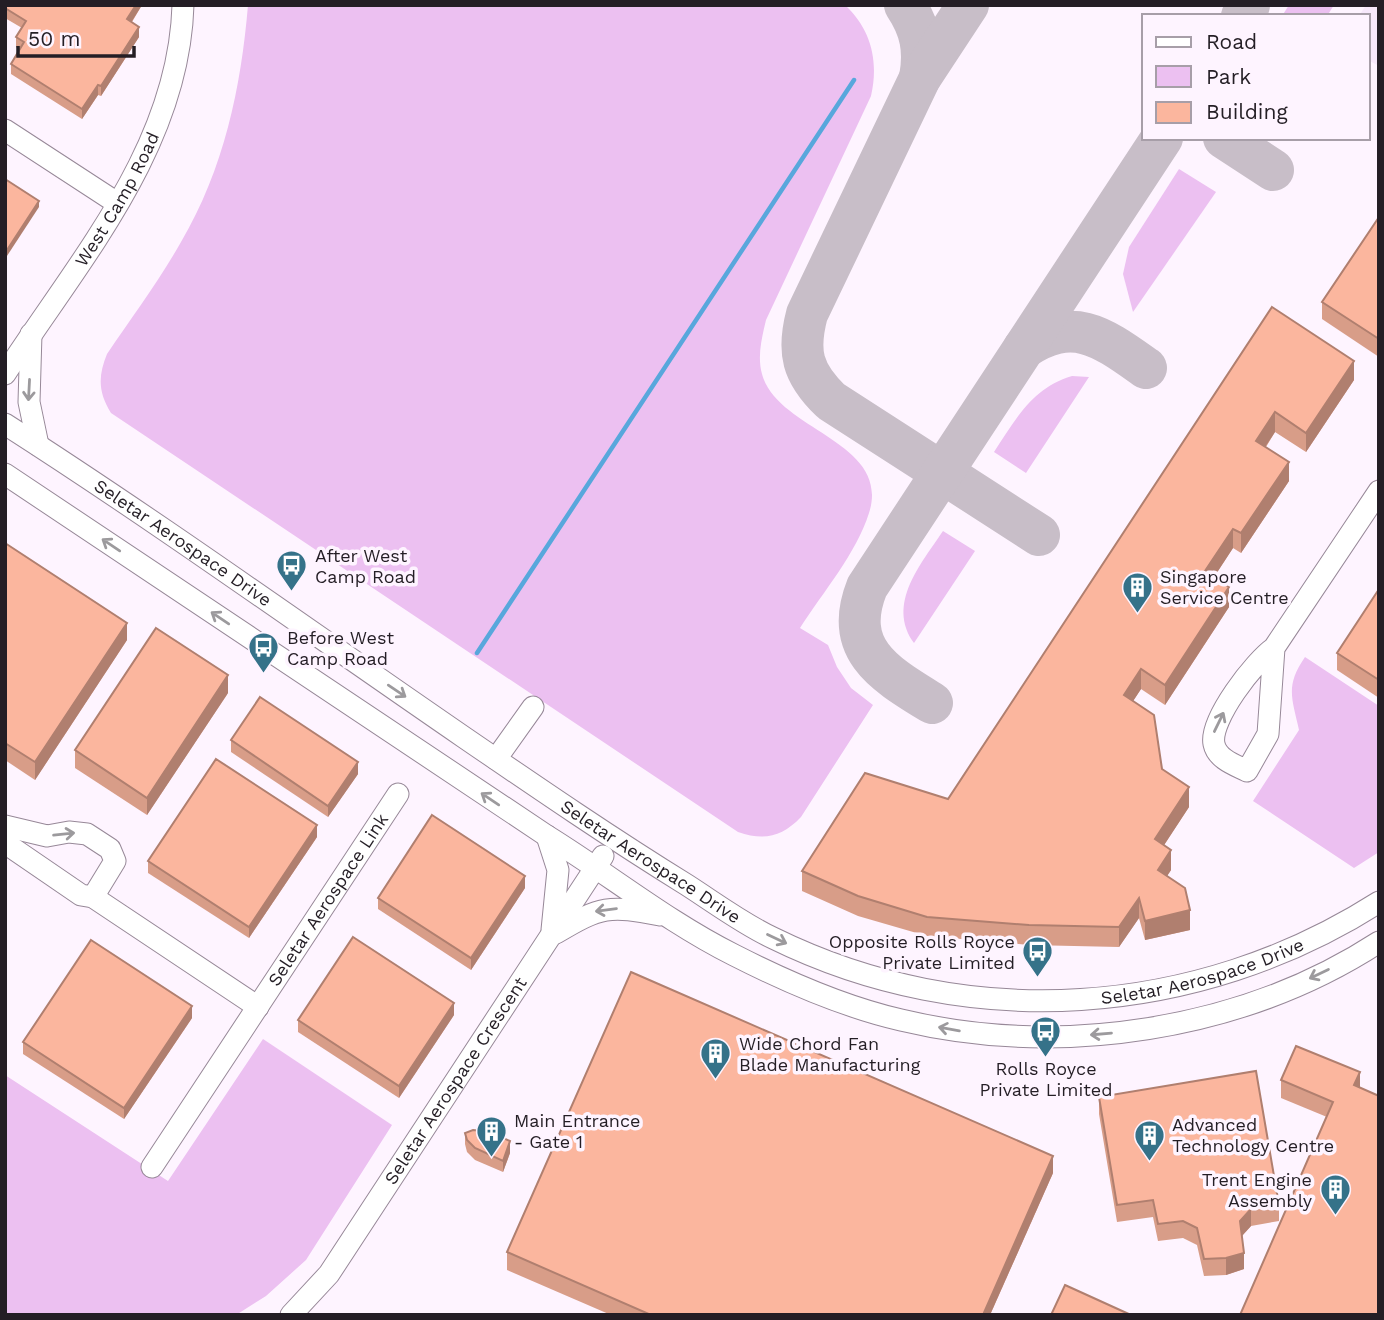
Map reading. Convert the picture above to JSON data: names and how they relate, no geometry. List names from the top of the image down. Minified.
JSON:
{"streets":{"street":["West Camp Road","Seletar Aerospace Drive","Seletar Aerospace Link","Seletar Aerospace Crescent"]},"crossings":[["Seletar Aerospace Drive","Seletar Aerospace Crescent"]],"places":{"bus stop":["After West Camp Road","Before West Camp Road","Opposite Rolls Royce Private Limited","Rolls Royce Private Limited"],"building":["Singapore Service Centre","Wide Chord Fan Blade Manufacturing","Main Entrance - Gate 1","Advanced Technology Centre","Trent Engine Assembly"]},"legend":["Road","Park","Building"],"scale_bar":"50 m"}
